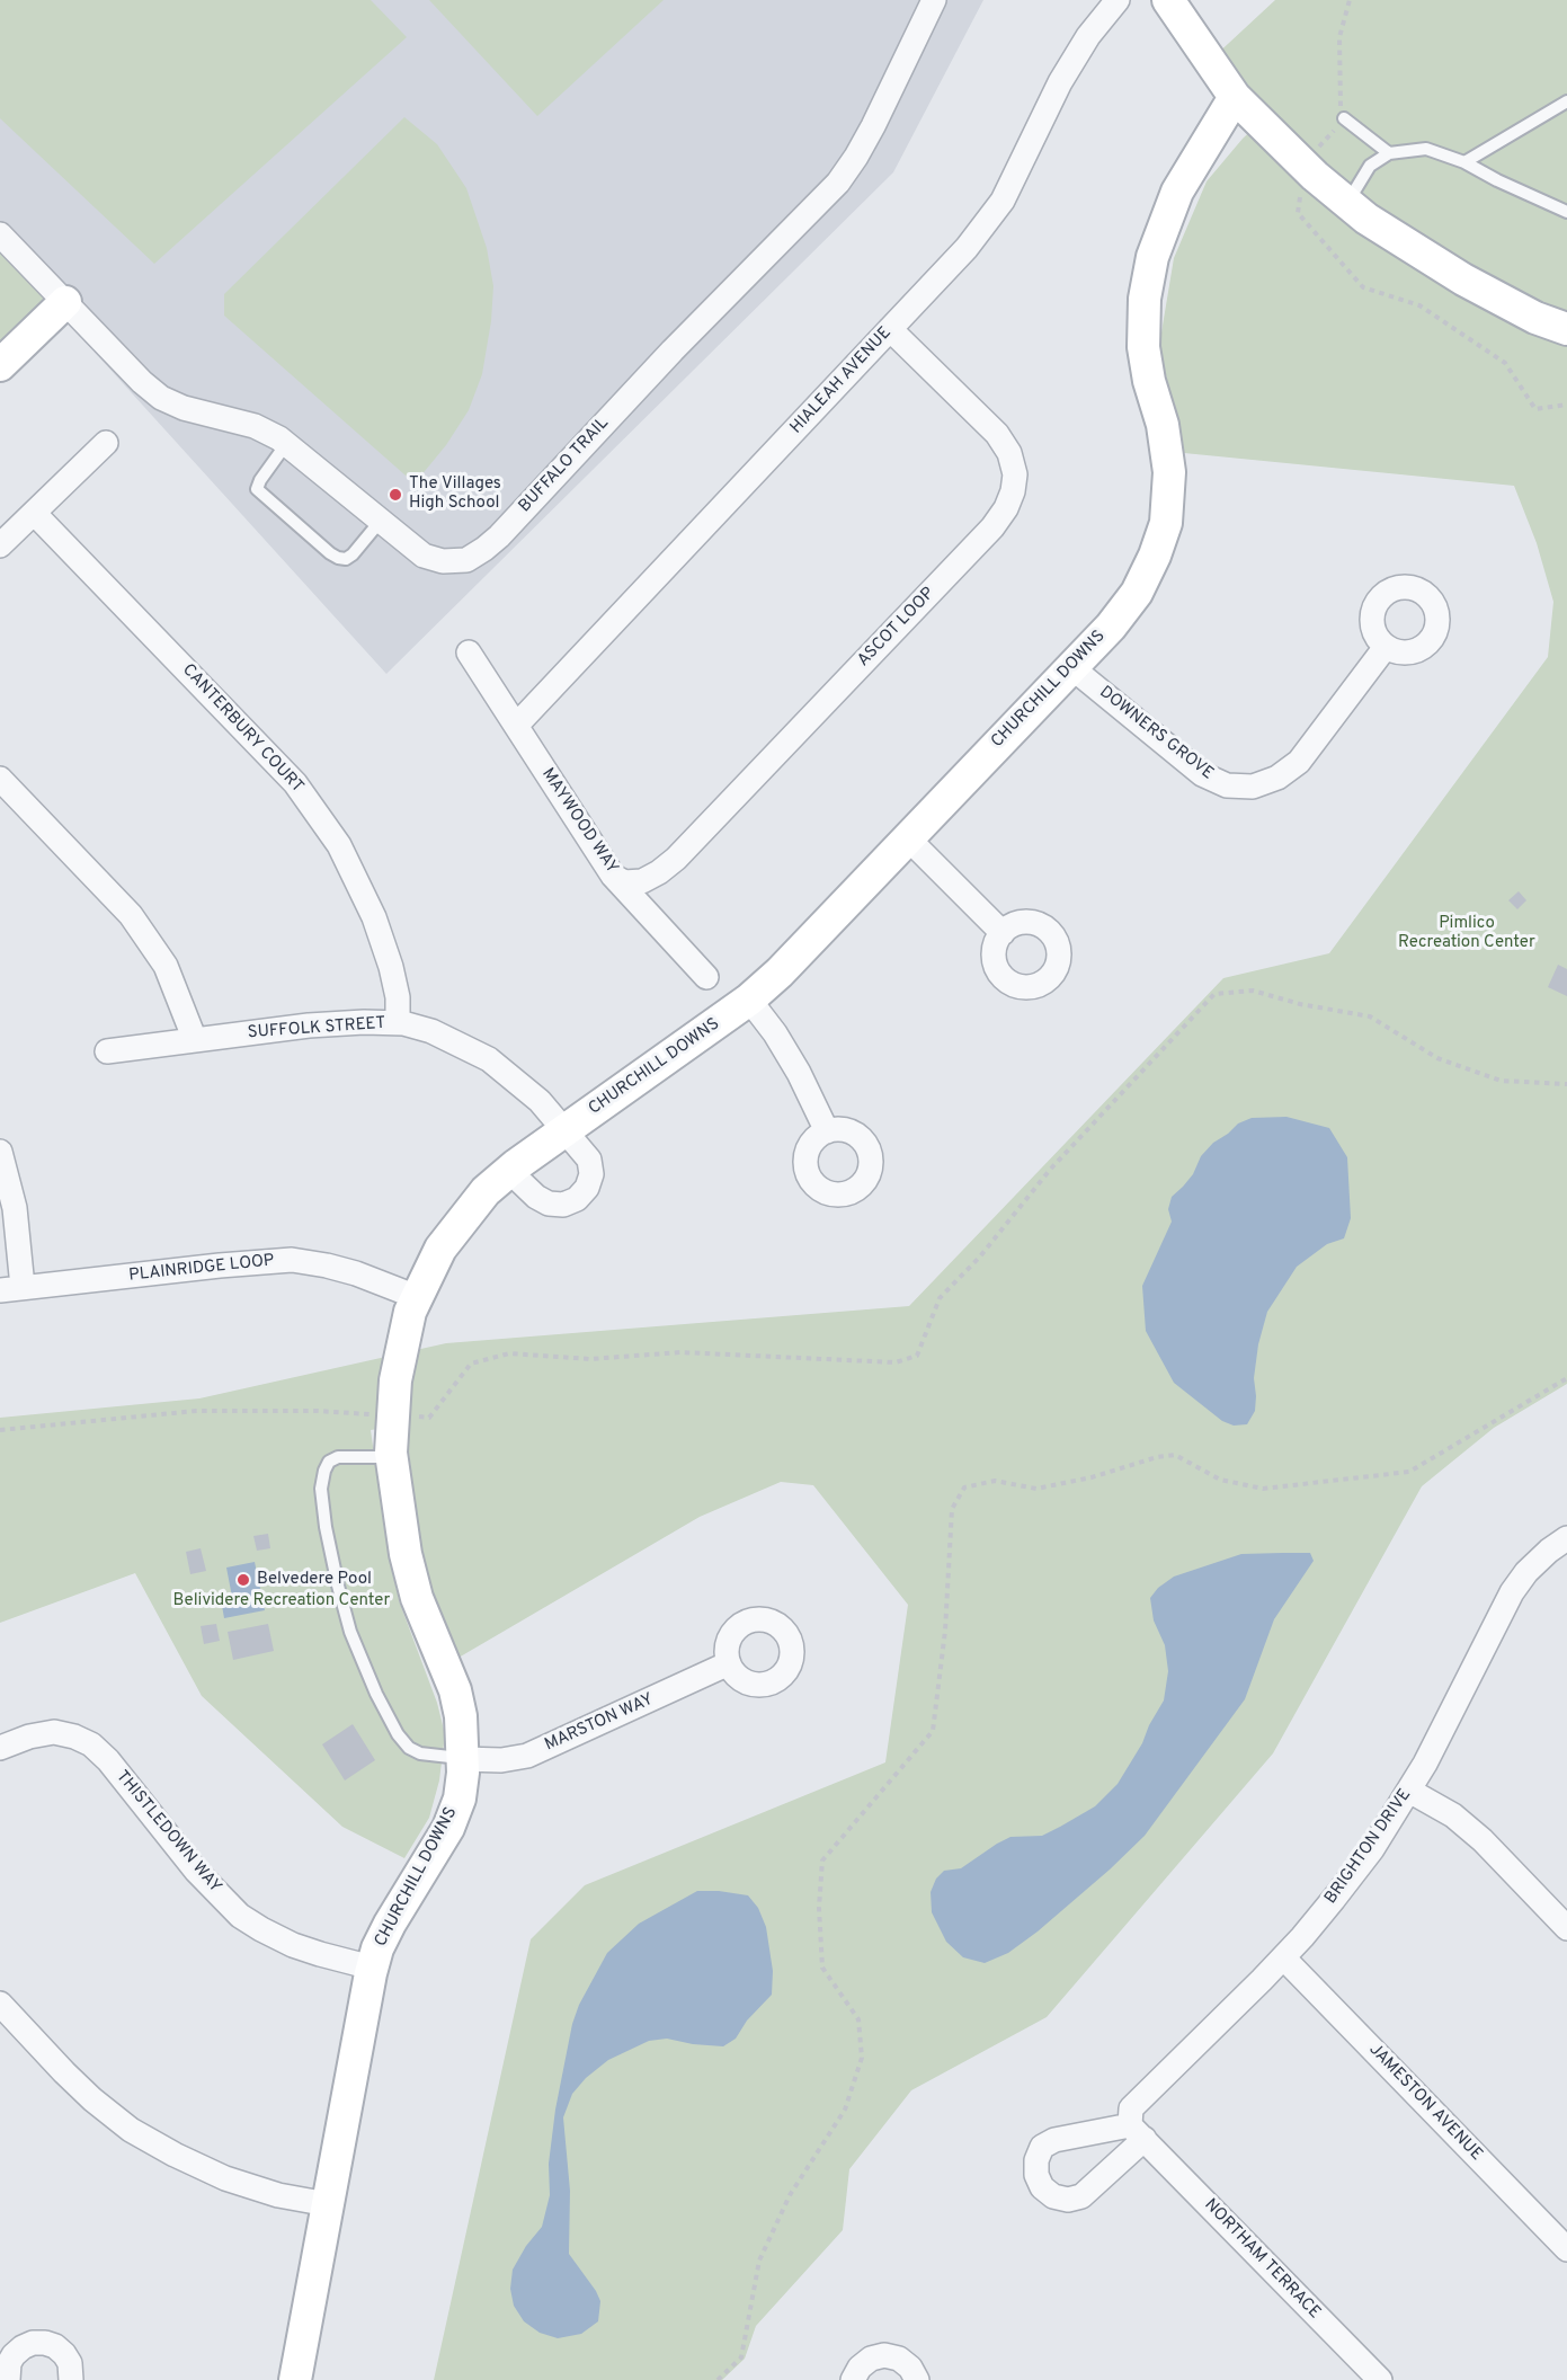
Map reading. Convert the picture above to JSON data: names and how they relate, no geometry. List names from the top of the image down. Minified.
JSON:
{"streets":{"street":["HIALEAH AVENUE","BUFFALO TRAIL","ASCOT LOOP","CHURCHILL DOWNS","CANTERBURY COURT","DOWNERS GROVE","MAYWOOD WAY","SUFFOLK STREET","PLAINRIDGE LOOP","MARSTON WAY","THISTLEDOWN WAY","BRIGHTON DRIVE","JAMESTON AVENUE","NORTHAM TERRACE"]},"crossings":[["HIALEAH AVENUE","ASCOT LOOP"],["HIALEAH AVENUE","MAYWOOD WAY"],["ASCOT LOOP","MAYWOOD WAY"],["CHURCHILL DOWNS","DOWNERS GROVE"],["CHURCHILL DOWNS","SUFFOLK STREET"],["CHURCHILL DOWNS","PLAINRIDGE LOOP"],["CHURCHILL DOWNS","MARSTON WAY"],["CHURCHILL DOWNS","THISTLEDOWN WAY"],["CANTERBURY COURT","SUFFOLK STREET"],["BRIGHTON DRIVE","JAMESTON AVENUE"],["BRIGHTON DRIVE","NORTHAM TERRACE"]],"parks":["Pimlico Recreation Center","Belividere Recreation Center"],"places":["The Villages High School","Belvedere Pool"]}
